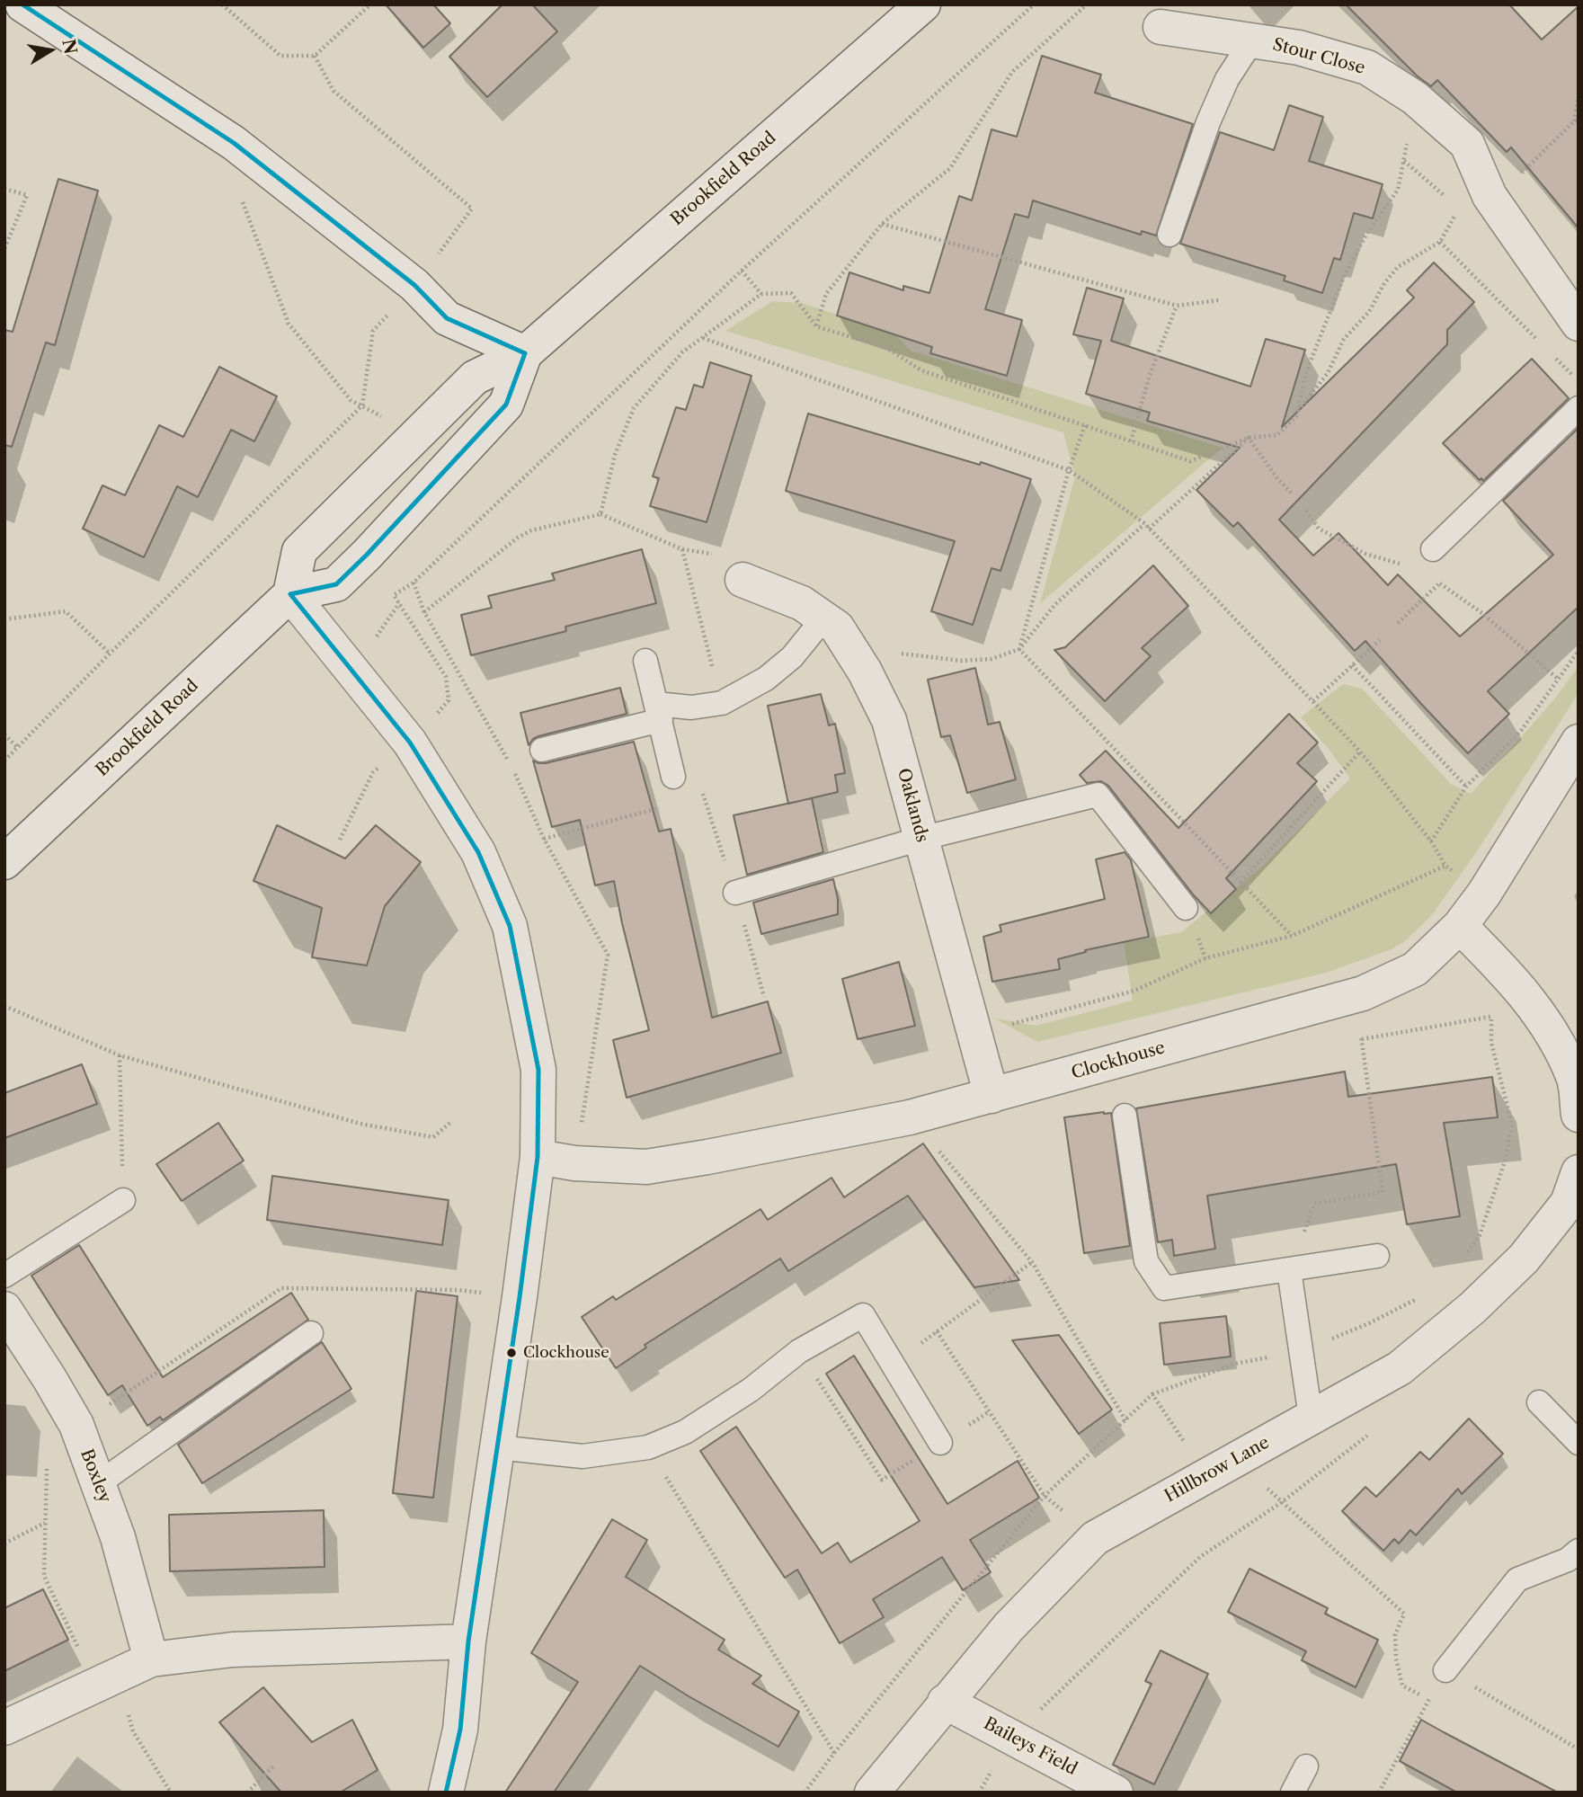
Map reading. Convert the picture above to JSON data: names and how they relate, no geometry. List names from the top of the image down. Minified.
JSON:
{"streets":{"street":["Stour Close","Brookfield Road","Oaklands","Clockhouse","Hillbrow Lane","Boxley","Baileys Field"]},"crossings":[["Oaklands","Clockhouse"],["Hillbrow Lane","Baileys Field"]],"places":["Clockhouse"],"north":"right"}
